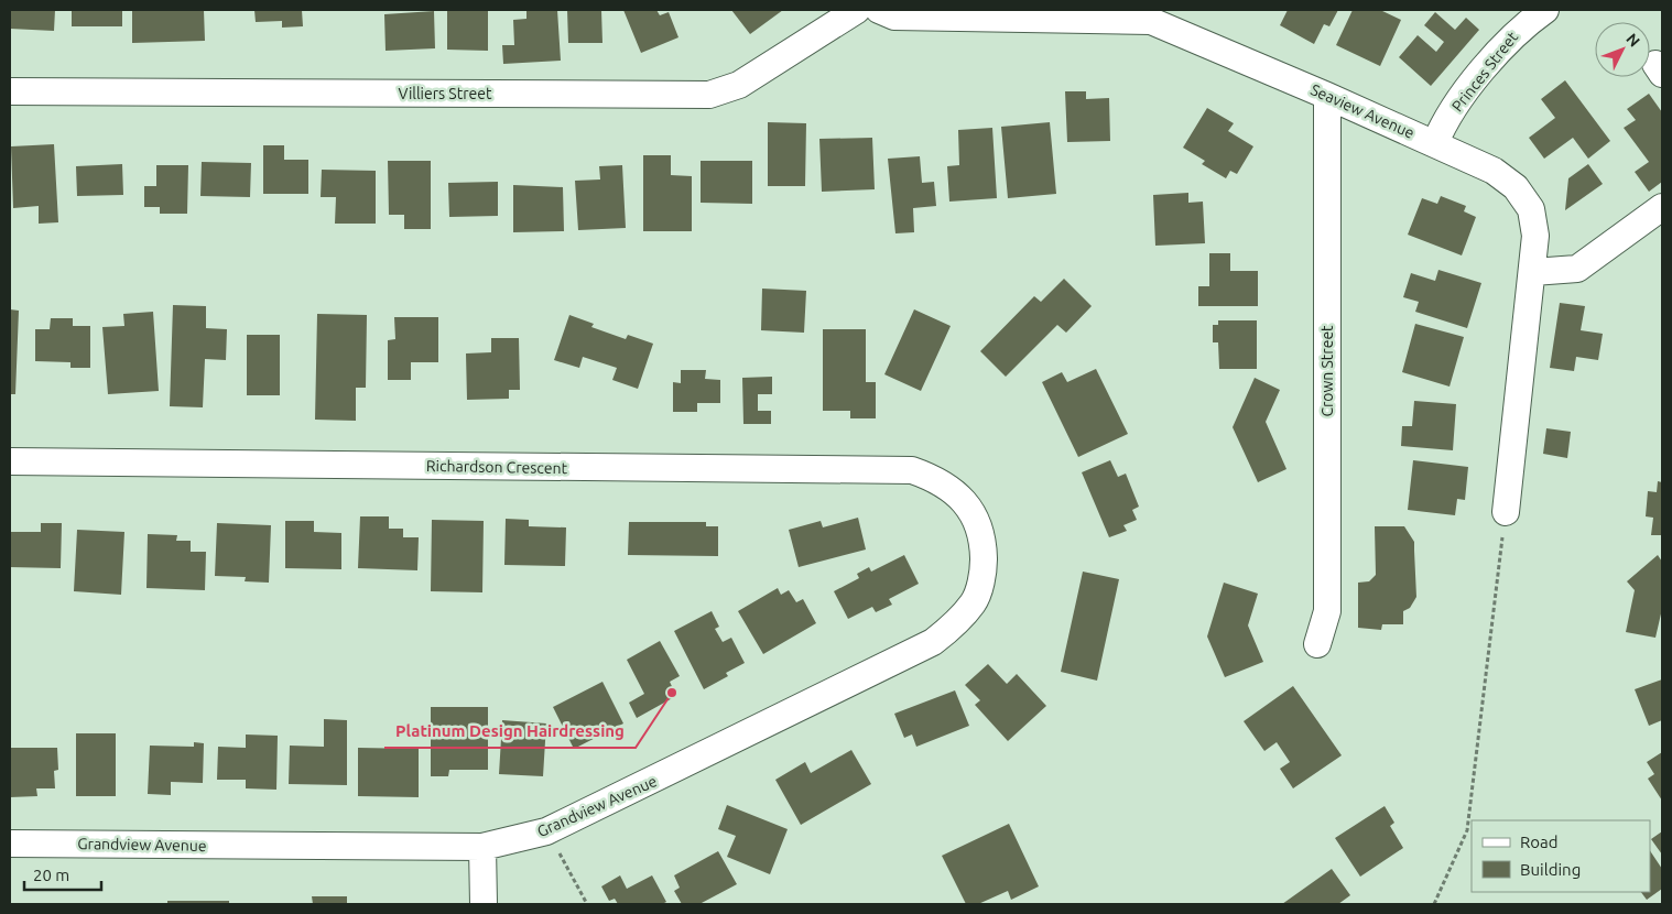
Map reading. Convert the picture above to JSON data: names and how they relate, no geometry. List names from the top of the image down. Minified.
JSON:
{"streets":{"street":["Princes Street","Villiers Street","Seaview Avenue","Crown Street","Richardson Crescent","Grandview Avenue"]},"crossings":[["Princes Street","Seaview Avenue"],["Seaview Avenue","Crown Street"],["Richardson Crescent","Grandview Avenue"]],"places":["Platinum Design Hairdressing"],"legend":["Road","Building"],"scale_bar":"20 m","north":"top right"}
